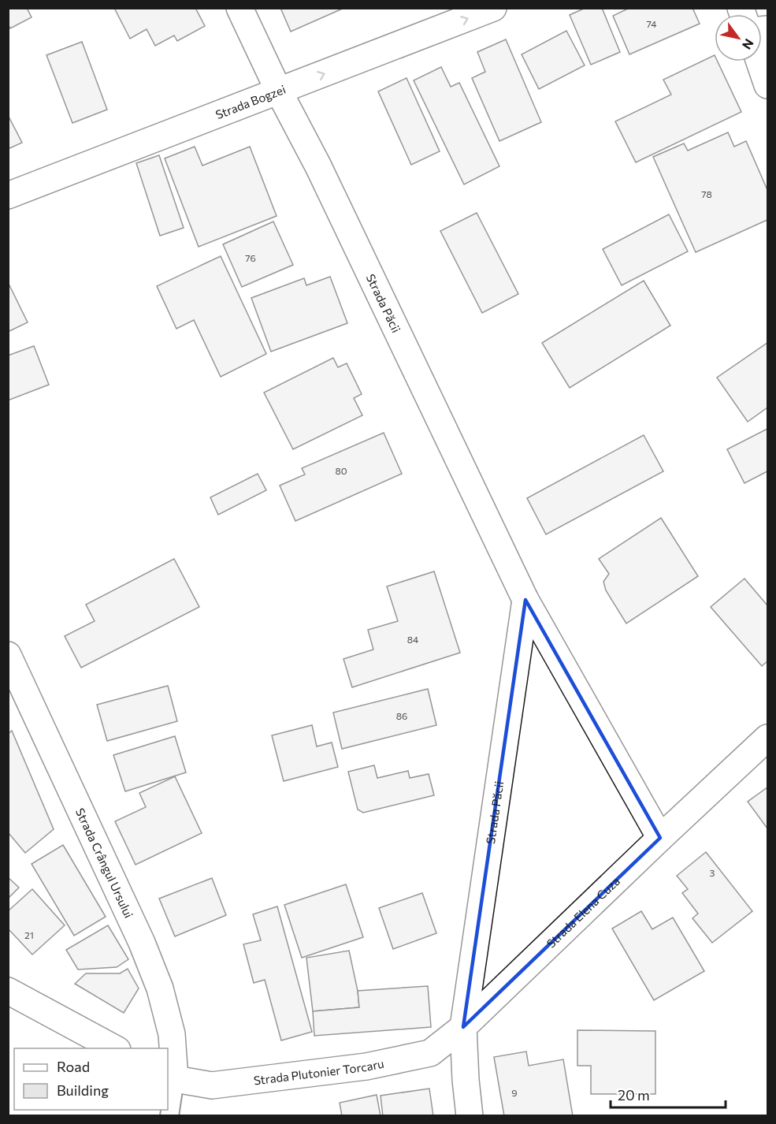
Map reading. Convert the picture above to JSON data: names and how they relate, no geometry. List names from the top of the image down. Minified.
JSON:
{"streets":{"street":["Strada Bogzei","Strada Păcii","Strada Crângul Ursului","Strada Elena Cuza","Strada Plutonier Torcaru"]},"crossings":[["Strada Bogzei","Strada Păcii"],["Strada Păcii","Strada Elena Cuza"],["Strada Păcii","Strada Plutonier Torcaru"],["Strada Crângul Ursului","Strada Plutonier Torcaru"],["Strada Elena Cuza","Strada Plutonier Torcaru"]],"one_way":["Strada Bogzei"],"house_numbers":["74","78","76","80","84","86","3","21","9"],"legend":["Road","Building"],"scale_bar":"20 m","north":"bottom right"}
